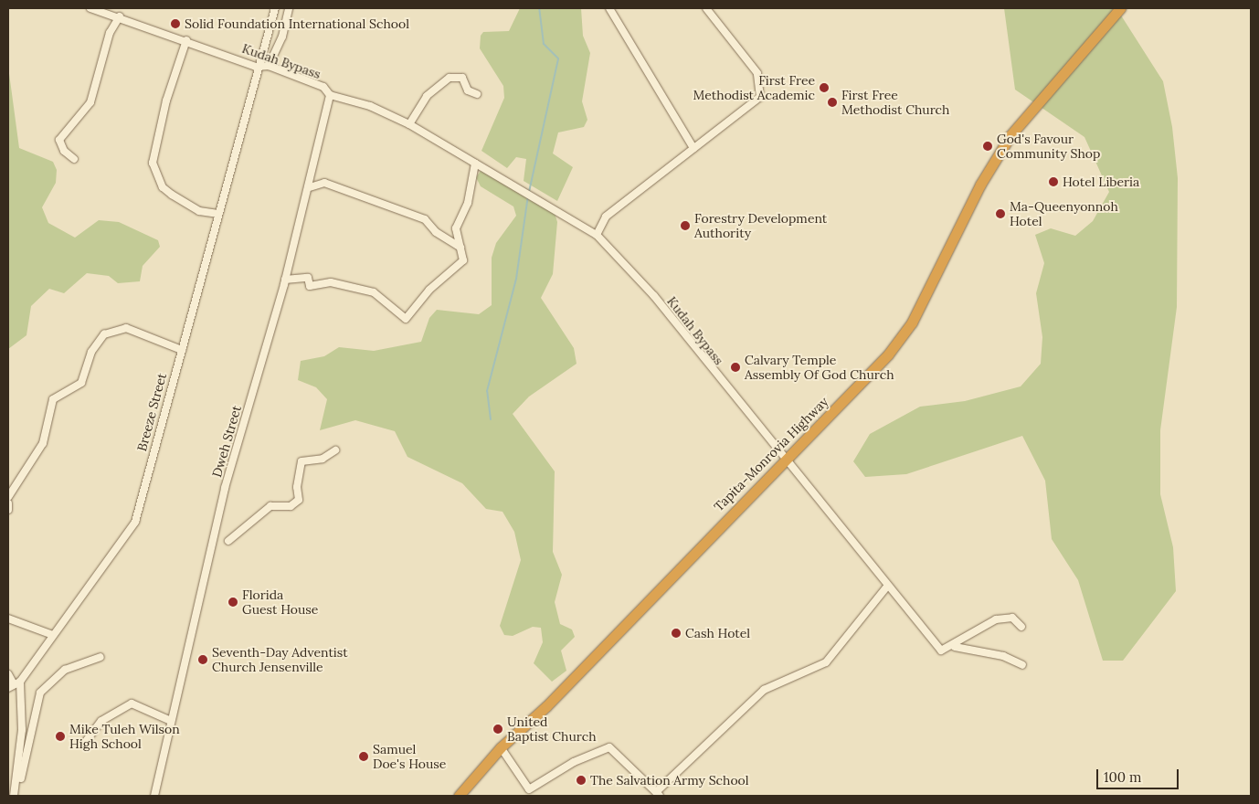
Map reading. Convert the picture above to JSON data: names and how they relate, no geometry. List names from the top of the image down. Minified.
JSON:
{"streets":{"highway":["Tapita-Monrovia Highway"],"street":["Kudah Bypass","Breeze Street","Dweh Street"]},"crossings":[["Kudah Bypass","Breeze Street"],["Kudah Bypass","Dweh Street"],["Kudah Bypass","Tapita-Monrovia Highway"]],"places":["Solid Foundation International School","First Free Methodist Academic","First Free Methodist Church","God's Favour Community Shop","Hotel Liberia","Ma-Queenyonnoh Hotel","Forestry Development Authority","Calvary Temple Assembly Of God Church","Florida Guest House","Cash Hotel","Seventh-Day Adventist Church Jensenville","United Baptist Church","Mike Tuleh Wilson High School","Samuel Doe's House","The Salvation Army School"],"scale_bar":"100 m"}
